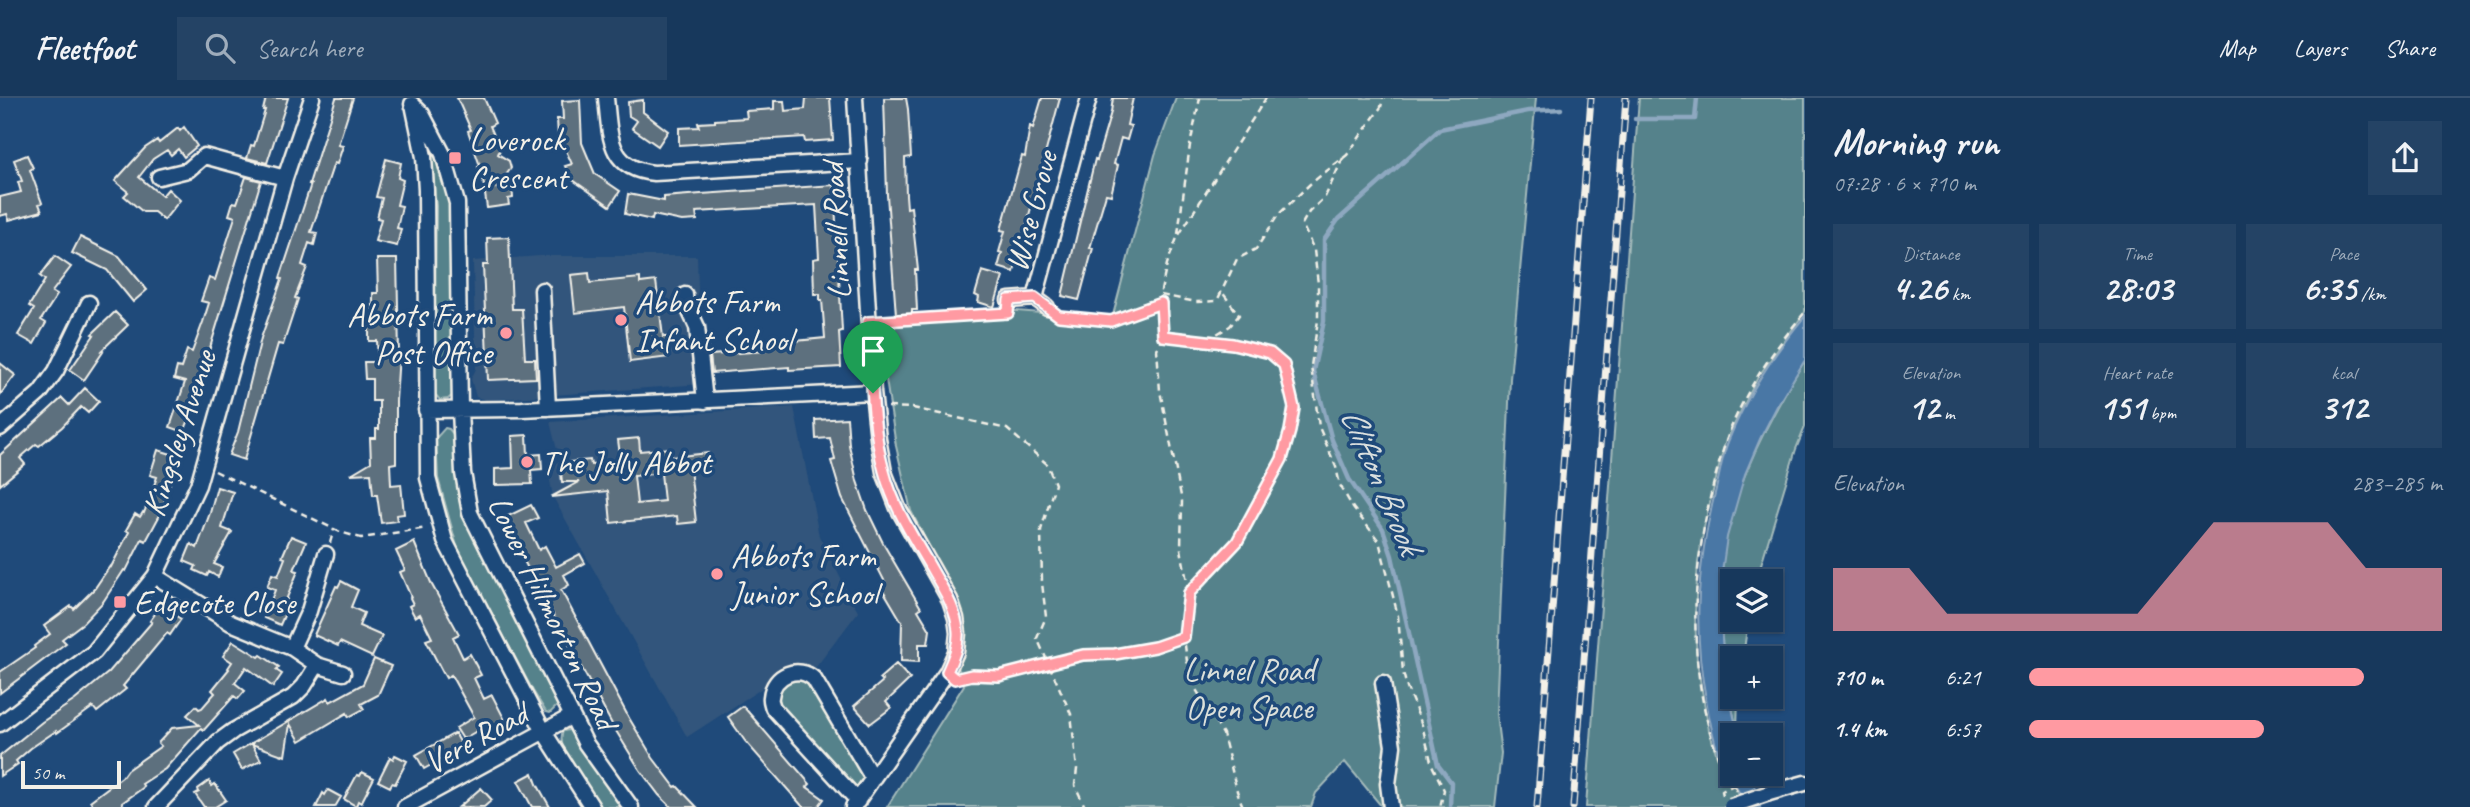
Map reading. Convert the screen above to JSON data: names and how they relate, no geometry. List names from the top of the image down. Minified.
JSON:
{"streets":{"street":["Wise Grove","Linnell Road","Kingsley Avenue","Lower Hillmorton Road","Vere Road"]},"crossings":[["Lower Hillmorton Road","Vere Road"]],"water":["Clifton Brook"],"parks":["Linnel Road Open Space"],"places":{"transit":["Loverock Crescent","Edgecote Close"],"other":["Abbots Farm Infant School","Abbots Farm Post Office","The Jolly Abbot","Abbots Farm Junior School"]},"scale_bar":"50 m","page":{"header":"Fleetfoot","search":"Search here","nav":["Map","Layers","Share"],"heading":["Morning run","07:28 · 6 × 710 m"],"stats":[["Distance","4.26 km"],["Time","28:03"],["Pace","6:35 /km"],["Elevation","12 m"],["Heart rate","151 bpm"],["kcal","312"]],"chart":["Elevation","283–285 m"],"map_buttons":["+","−"],"list":[{"name":"710 m","note":"6:21"},{"name":"1.4 km","note":"6:57"}],"scale":"50 m"}}
